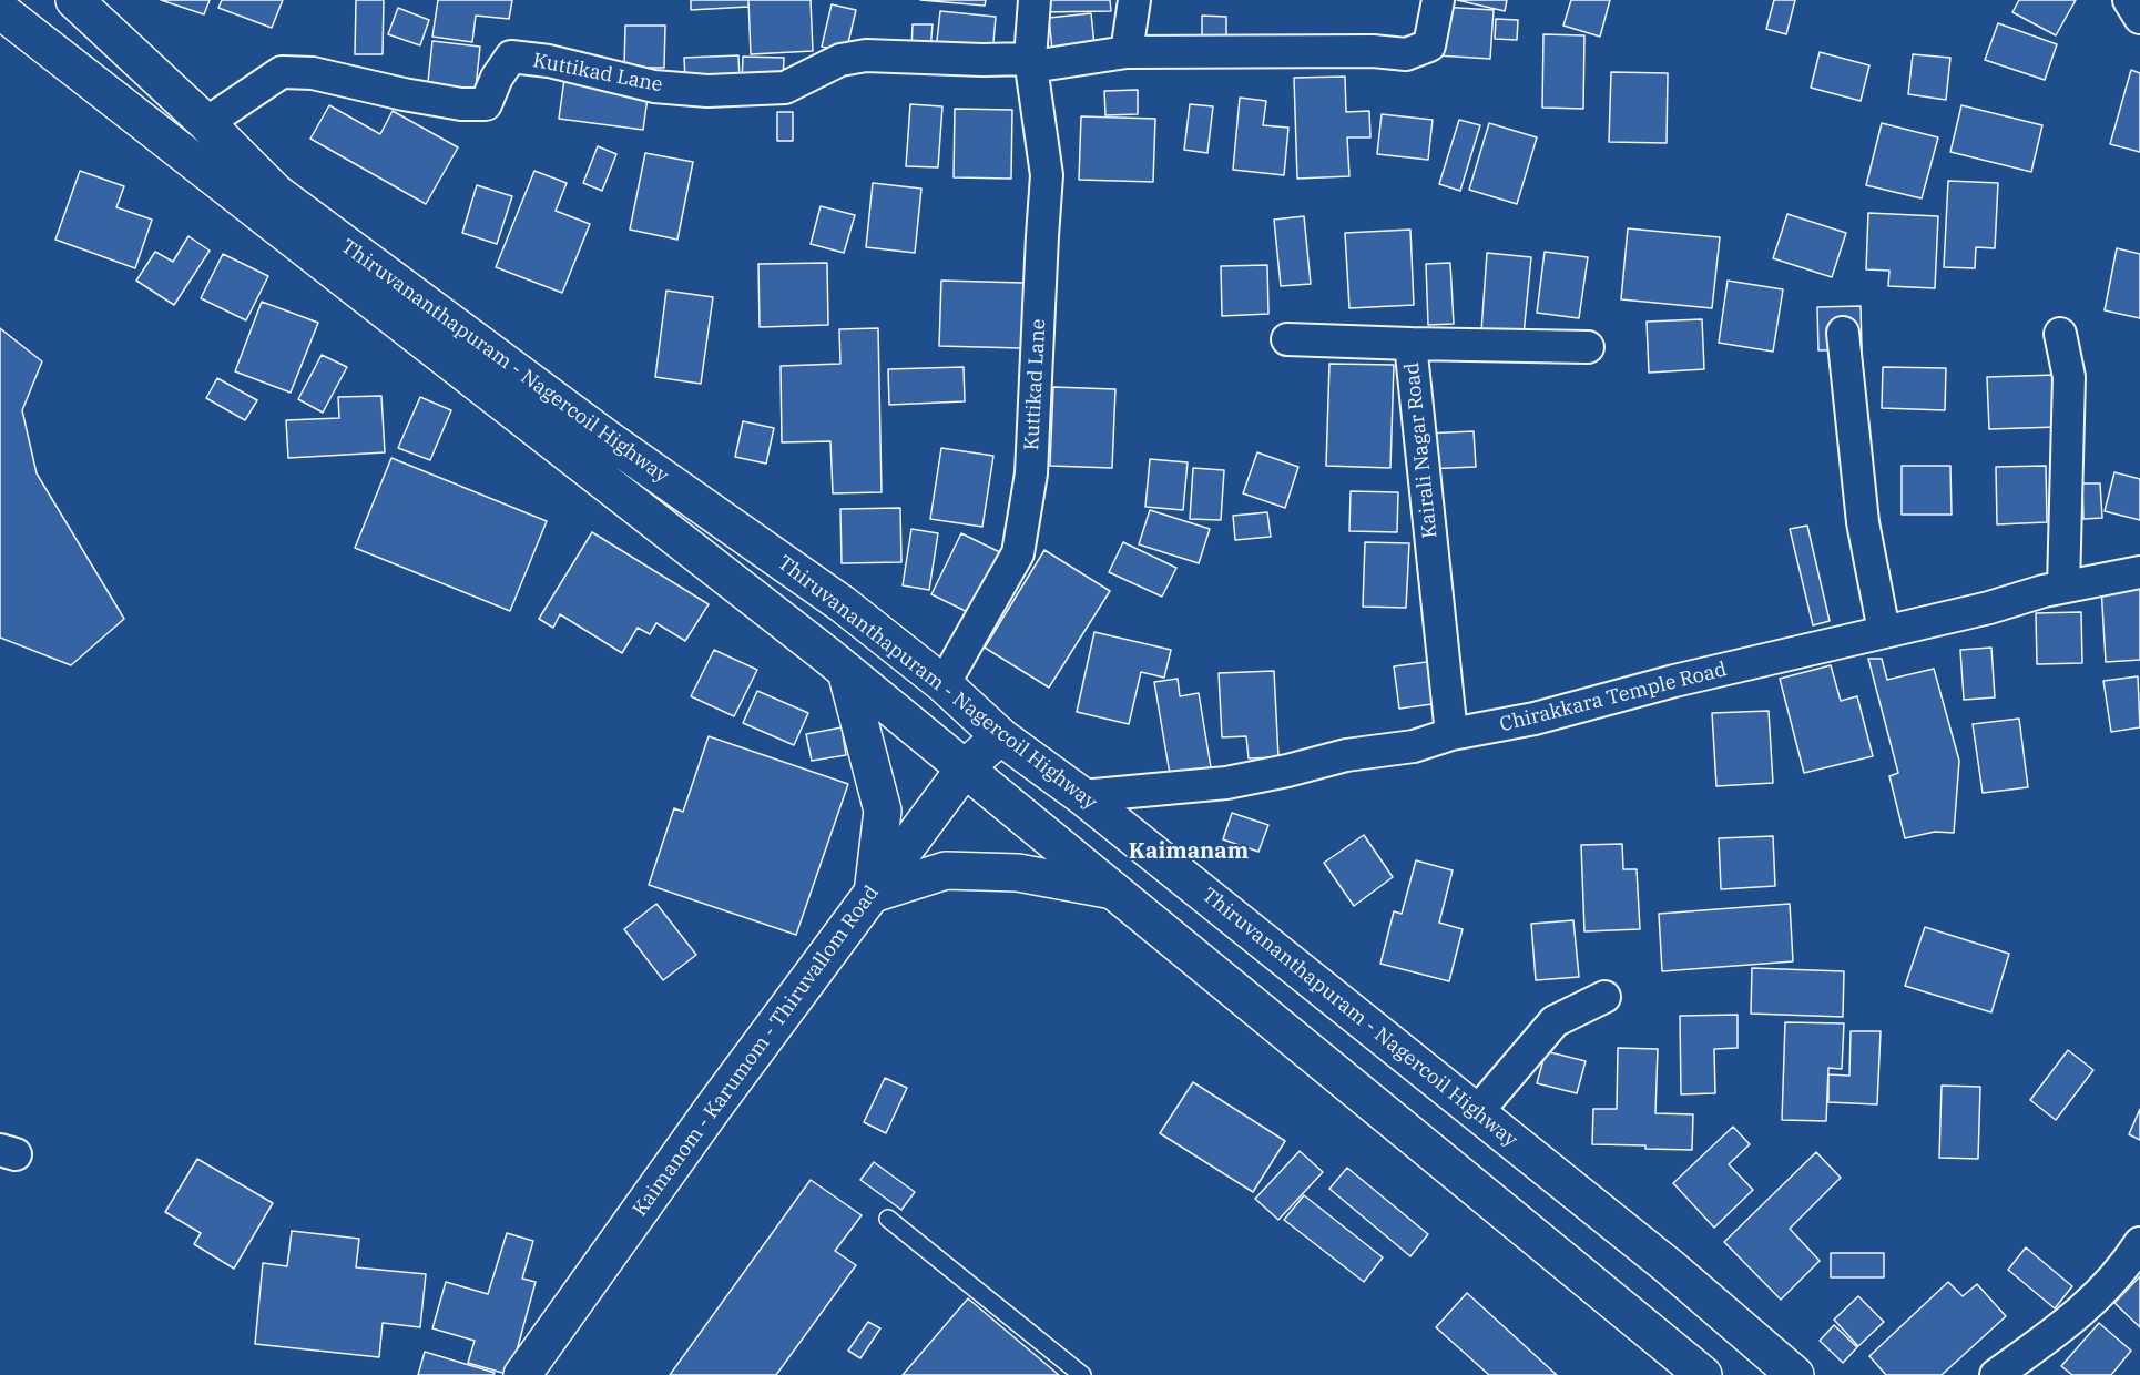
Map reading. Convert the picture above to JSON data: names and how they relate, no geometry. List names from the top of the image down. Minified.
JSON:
{"streets":{"main road":["Thiruvananthapuram - Nagercoil Highway","Kaimanom - Karumom - Thiruvallom Road"],"street":["Kuttikad Lane","Kairali Nagar Road","Chirakkara Temple Road"]},"crossings":[["Kuttikad Lane","Thiruvananthapuram - Nagercoil Highway"],["Thiruvananthapuram - Nagercoil Highway","Chirakkara Temple Road"],["Thiruvananthapuram - Nagercoil Highway","Kaimanom - Karumom - Thiruvallom Road"],["Kairali Nagar Road","Chirakkara Temple Road"]],"districts":["Kaimanam"]}
